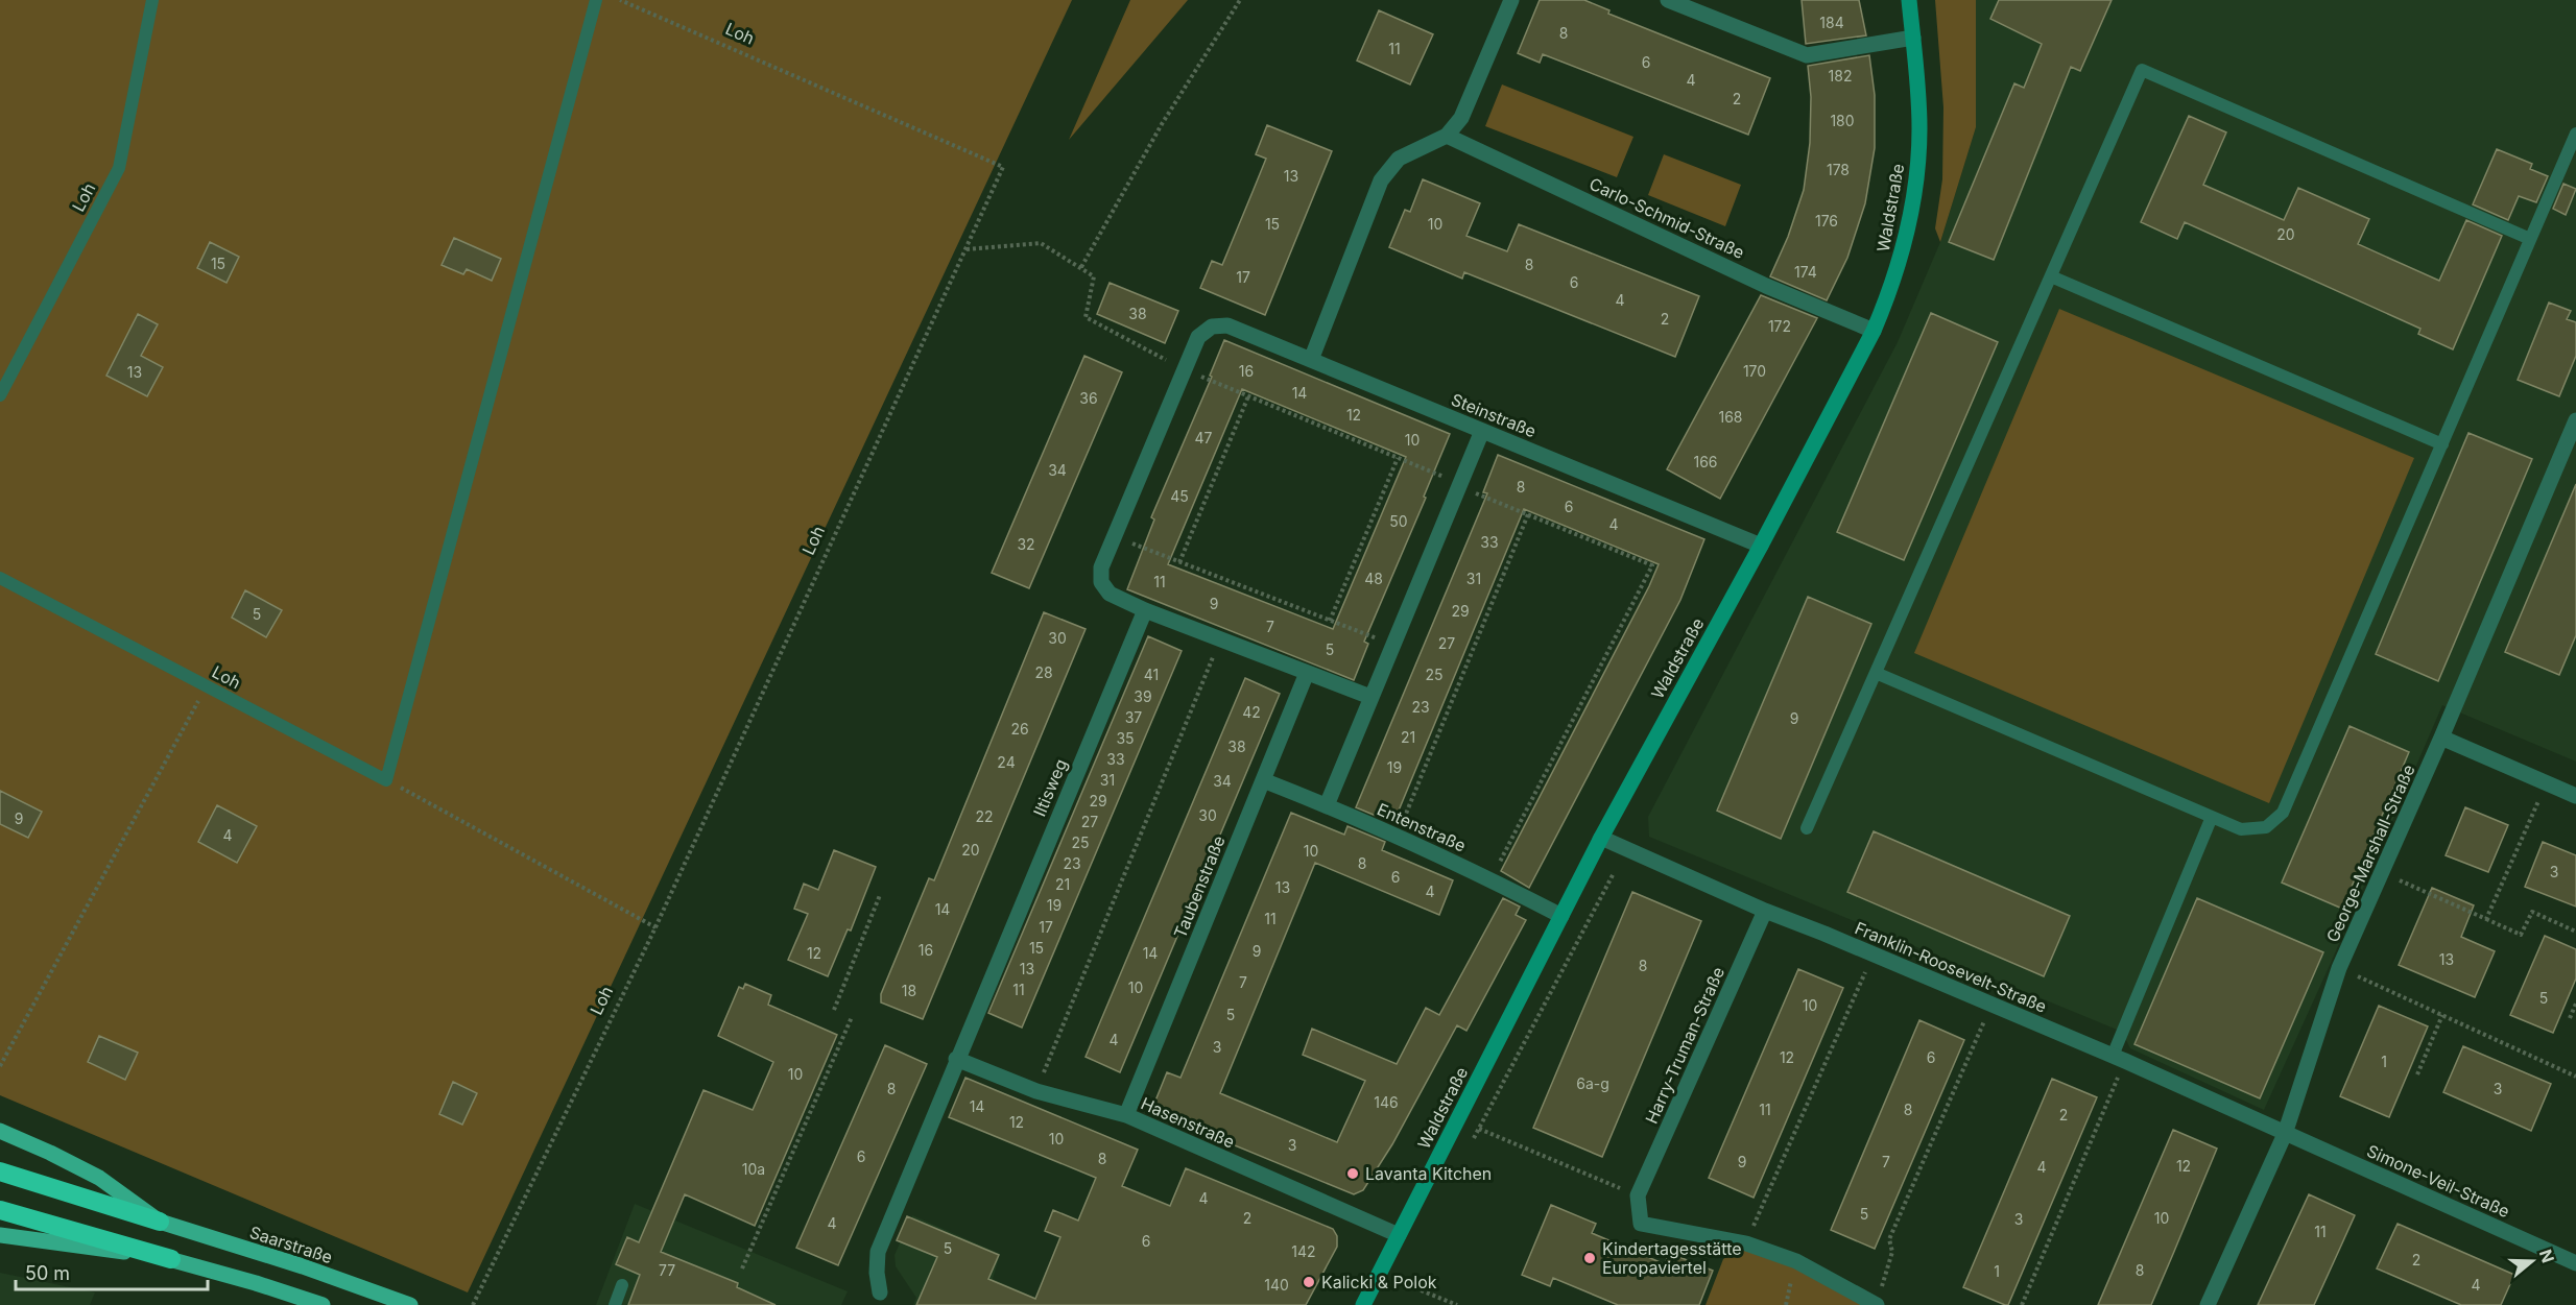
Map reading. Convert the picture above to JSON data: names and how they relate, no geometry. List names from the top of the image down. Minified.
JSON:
{"streets":{"main road":["Saarstraße"],"street":["Waldstraße","Carlo-Schmid-Straße","Steinstraße","Iltisweg","Entenstraße","George-Marshall-Straße","Taubenstraße","Franklin-Roosevelt-Straße","Harry-Truman-Straße","Hasenstraße","Simone-Veil-Straße"],"lane":["Loh"]},"crossings":[["Waldstraße","Carlo-Schmid-Straße"],["Waldstraße","Steinstraße"],["Waldstraße","Entenstraße"],["Waldstraße","Franklin-Roosevelt-Straße"],["Waldstraße","Hasenstraße"],["Iltisweg","Hasenstraße"],["Entenstraße","Taubenstraße"],["George-Marshall-Straße","Franklin-Roosevelt-Straße"],["George-Marshall-Straße","Simone-Veil-Straße"],["Taubenstraße","Hasenstraße"],["Franklin-Roosevelt-Straße","Harry-Truman-Straße"],["Franklin-Roosevelt-Straße","Simone-Veil-Straße"]],"places":["Lavanta Kitchen","Kindertagesstätte Europaviertel","Kalicki & Polok"],"house_numbers":["184","8","11","6","182","4","2","180","178","13","176","15","10","20","15","8","174","17","6","4","38","2","172","16","170","13","14","36","12","168","47","10","166","34","8","45","6","50","4","33","32","48","31","11","9","29","5","7","30","27","5","28","41","25","39","23","42","37","9","26","21","35","38","33","24","19","31","34","29","30","22","9","27","4","25","20","10","23","8","3","6","21","13","4","19","14","11","17","15","16","9","12","14","13","8","13","7","10","11","18","5","10","5","4","3","12","6","1","10","6a-g","8","3","146","14","11","8","2","12","10","3","6","8","9","7","12","4","10a","4","5","2","10","3","4","11","6","5","142","2","77","8","1","140","4"],"scale_bar":"50 m","north":"right"}
